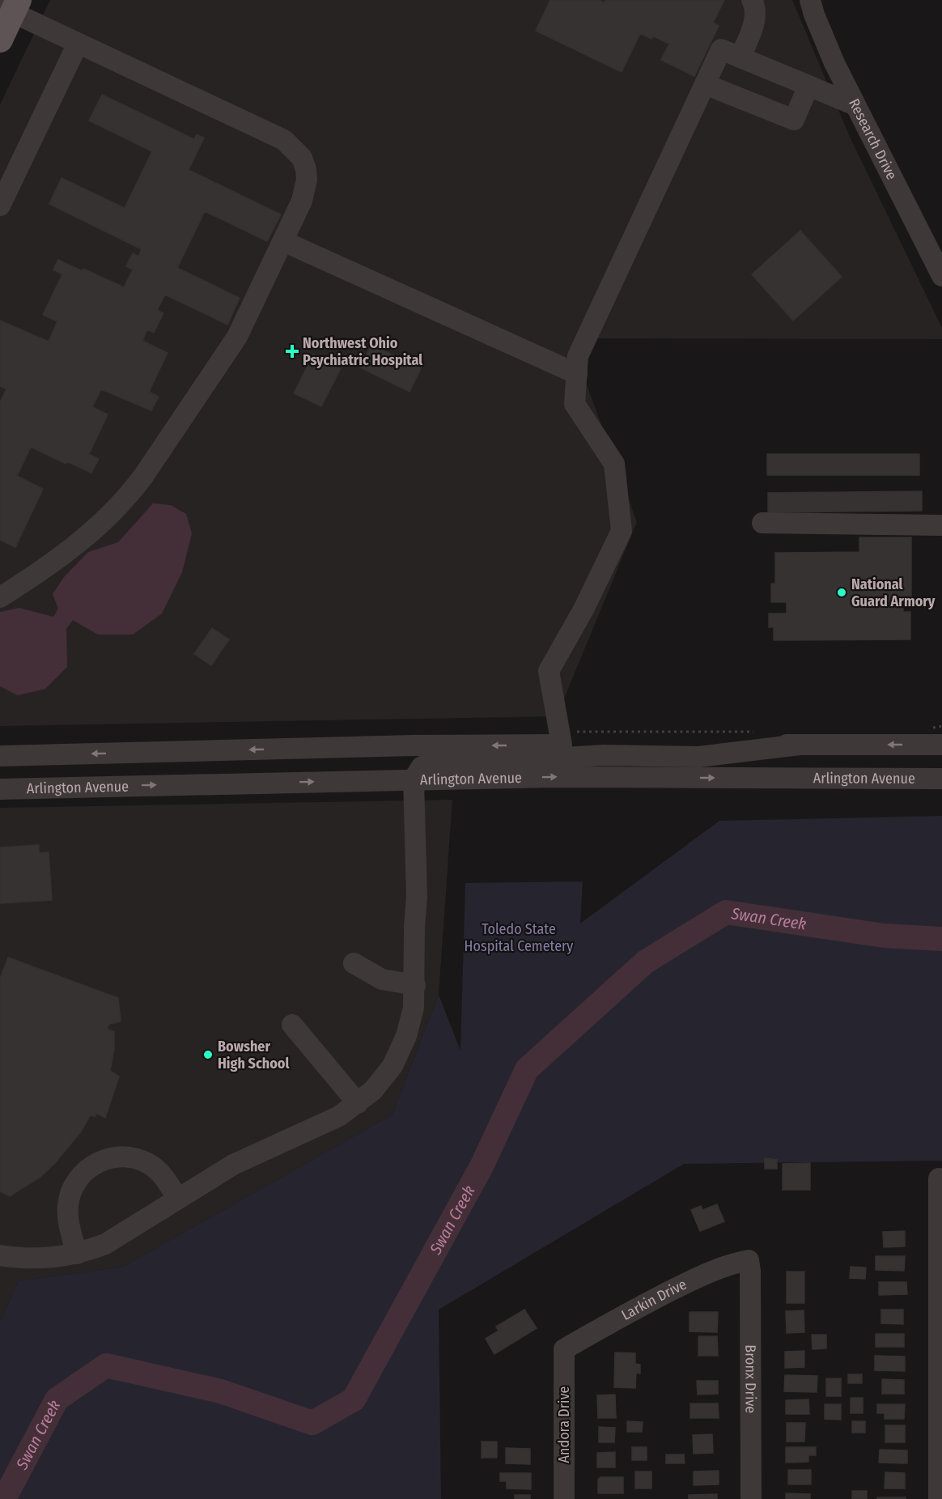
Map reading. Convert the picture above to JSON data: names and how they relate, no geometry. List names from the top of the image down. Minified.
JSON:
{"streets":{"street":["Research Drive","Arlington Avenue","Larkin Drive","Bronx Drive","Andora Drive"]},"crossings":[["Larkin Drive","Bronx Drive"],["Larkin Drive","Andora Drive"]],"water":["Swan Creek"],"parks":["Toledo State Hospital Cemetery"],"places":{"health":["Northwest Ohio Psychiatric Hospital"],"other":["National Guard Armory","Bowsher High School"]}}
